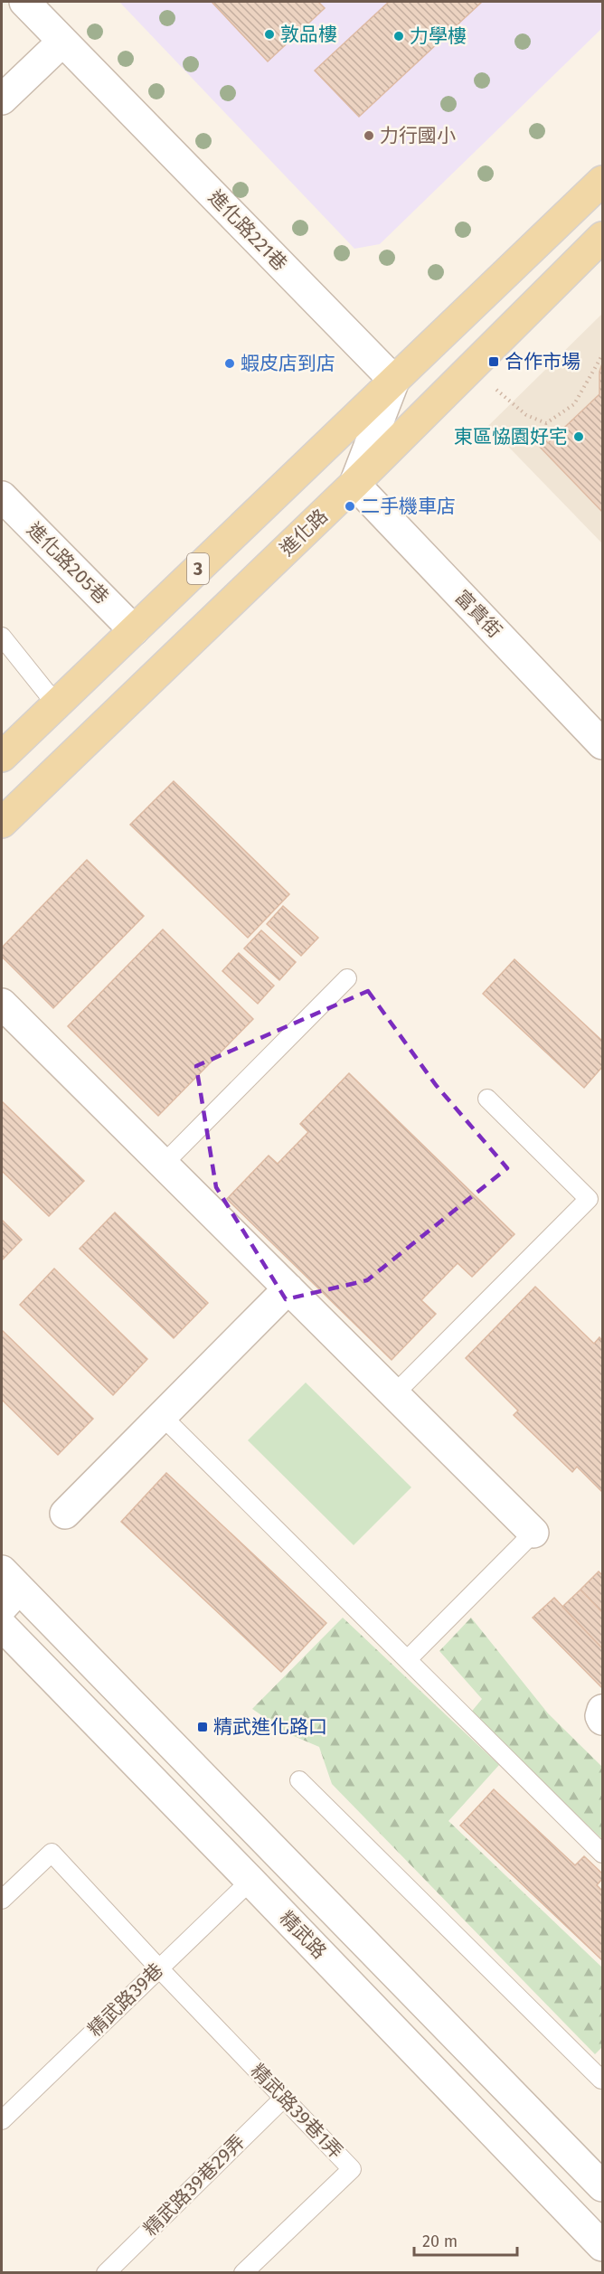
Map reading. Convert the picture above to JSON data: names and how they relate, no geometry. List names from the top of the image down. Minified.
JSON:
{"streets":{"main road":["進化路","3"],"street":["進化路221巷","進化路205巷","富貴街","精武路"],"lane":["精武路39巷","精武路39巷1弄","精武路39巷29弄"]},"crossings":[["進化路221巷","3"],["進化路","富貴街"],["進化路205巷","3"],["精武路","精武路39巷"],["精武路39巷","精武路39巷1弄"],["精武路39巷1弄","精武路39巷29弄"]],"places":{"other":["敦品樓","力學樓","力行國小","蝦皮店到店","東區恊園好宅","二手機車店"],"transit":["合作市場","精武進化路口"]},"scale_bar":"20 m"}
